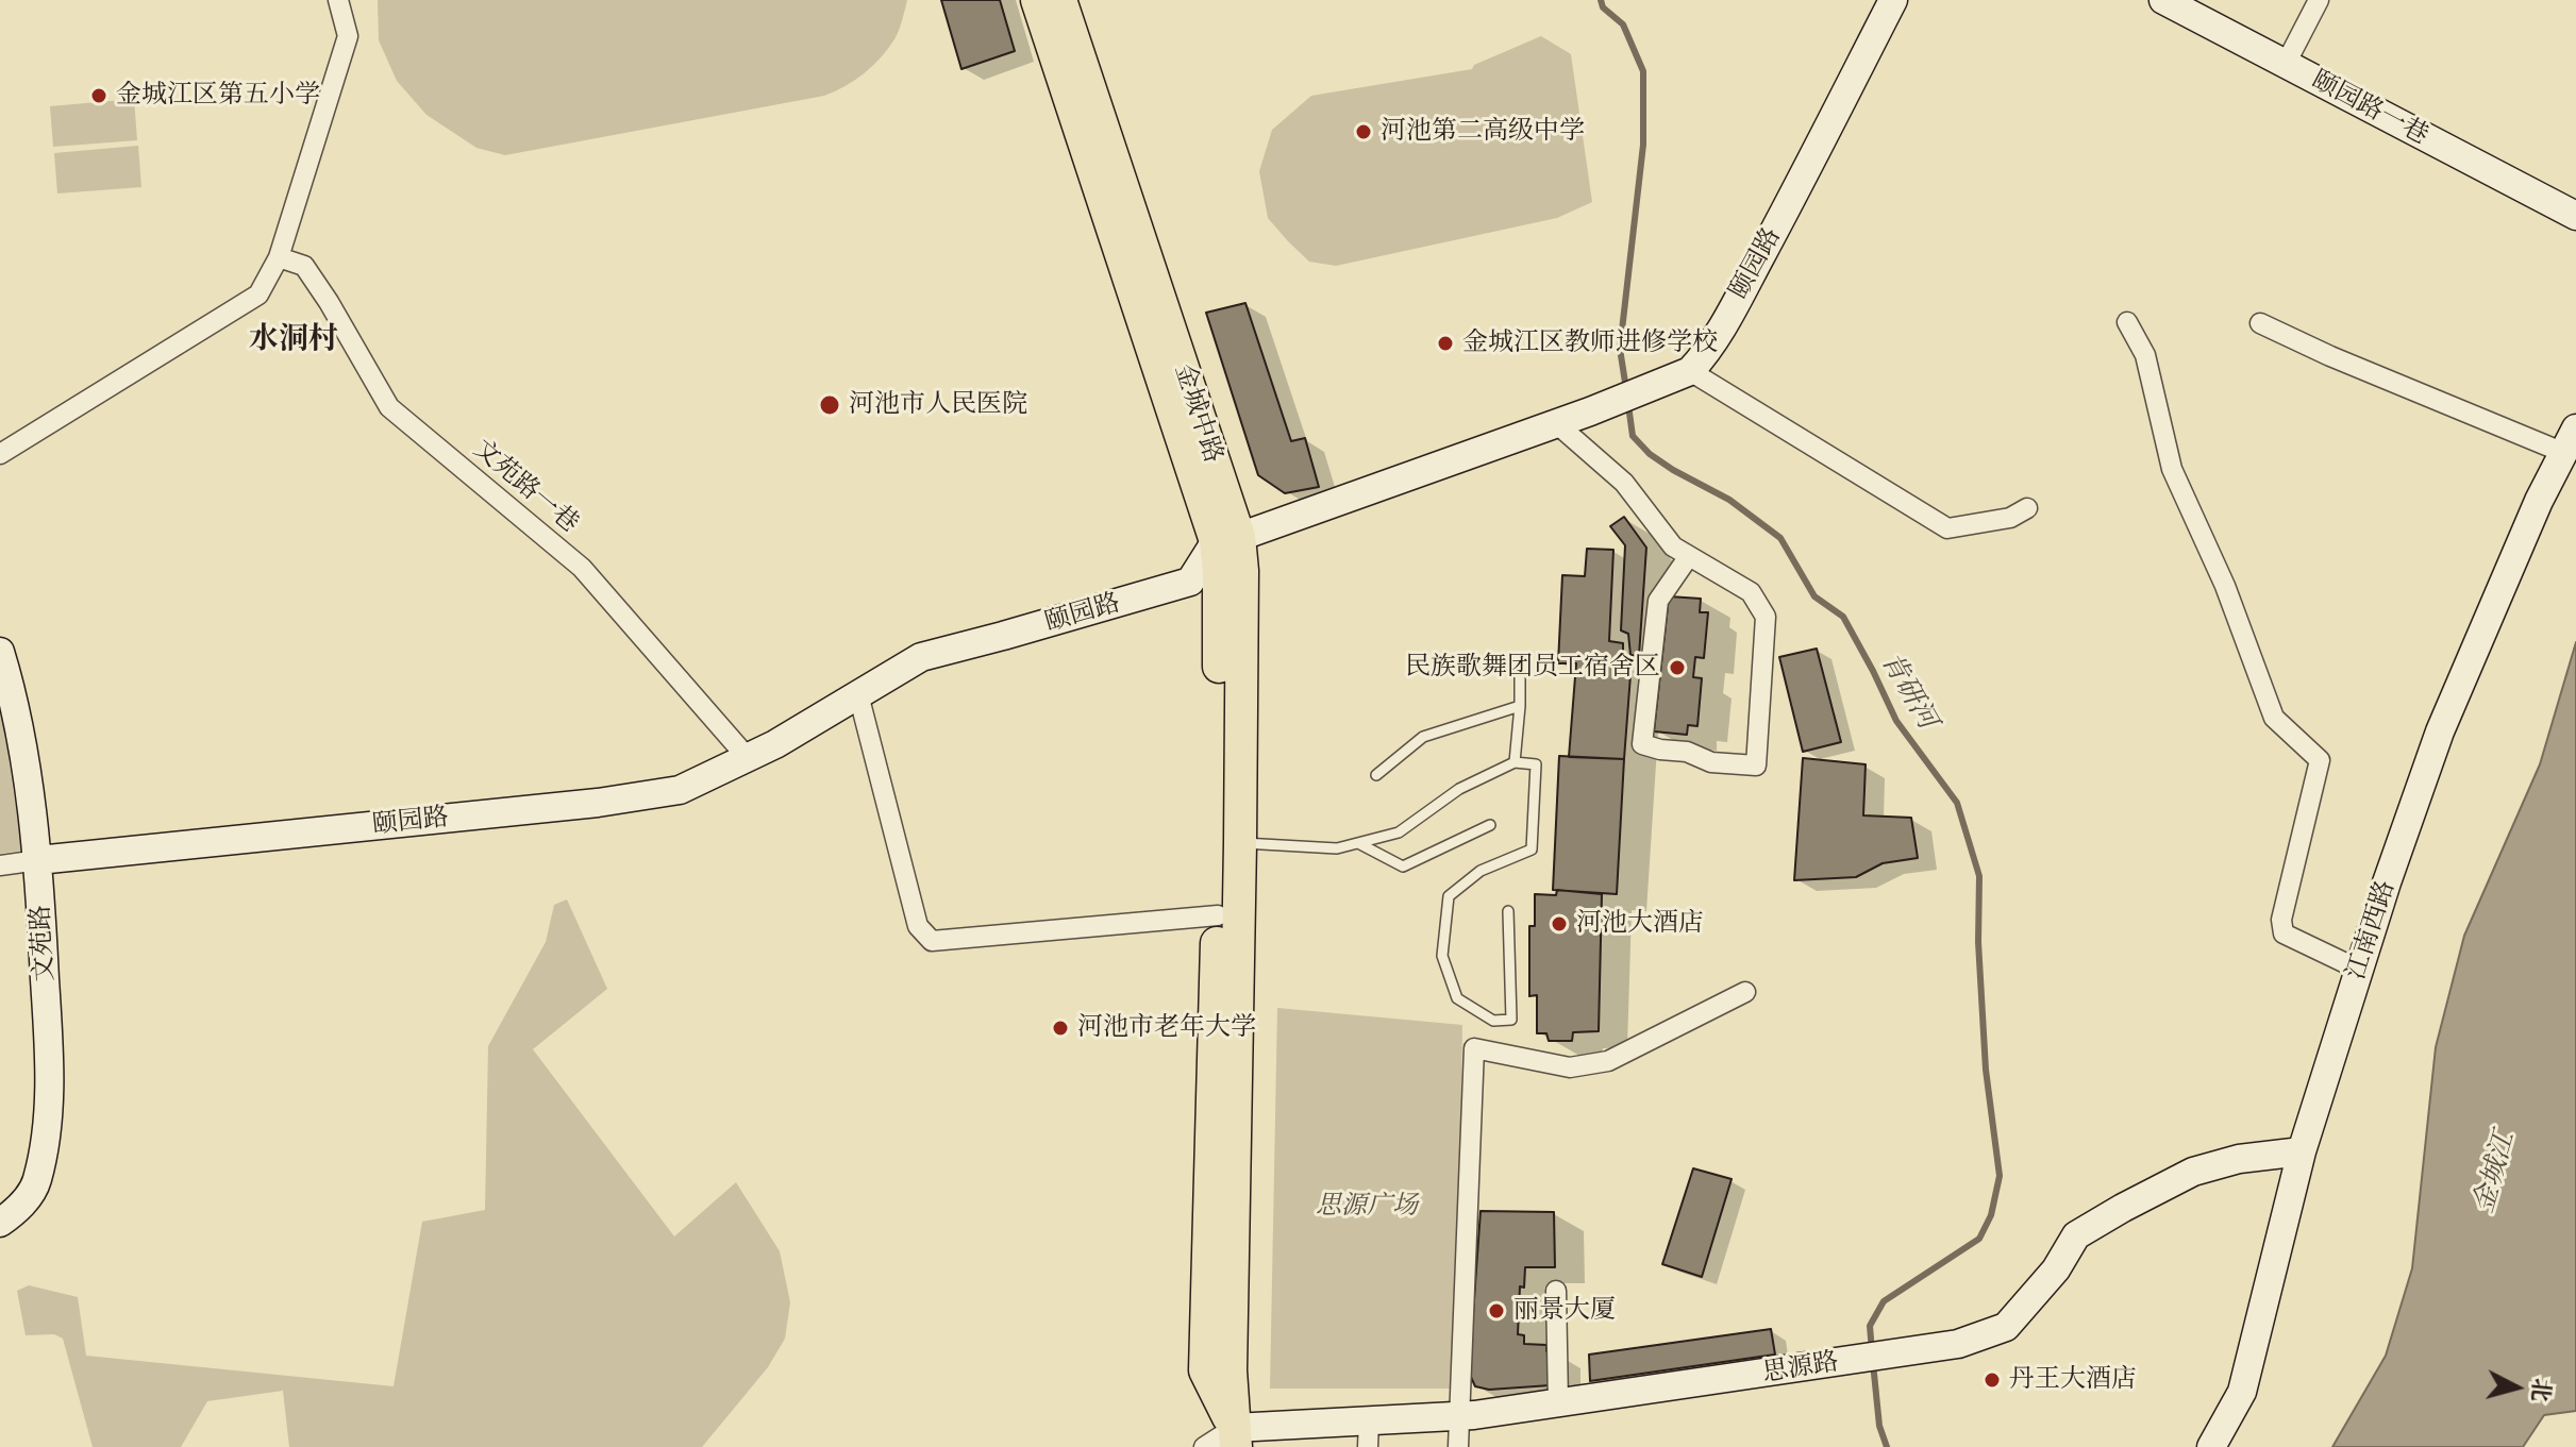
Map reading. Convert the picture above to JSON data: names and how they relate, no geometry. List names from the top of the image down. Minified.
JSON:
{"streets":{"main road":["金城中路"],"street":["颐园路一巷","颐园路","文苑路一巷","江南西路","文苑路","思源路"]},"crossings":[["颐园路","金城中路"],["颐园路","文苑路一巷"],["颐园路","文苑路"],["江南西路","思源路"]],"districts":["水洞村"],"water":["肯研河","金城江"],"parks":["思源广场"],"places":["金城江区第五小学","河池第二高级中学","金城江区教师进修学校","河池市人民医院","民族歌舞团员工宿舍区","河池大酒店","河池市老年大学","丽景大厦","丹王大酒店"],"north":"right"}
